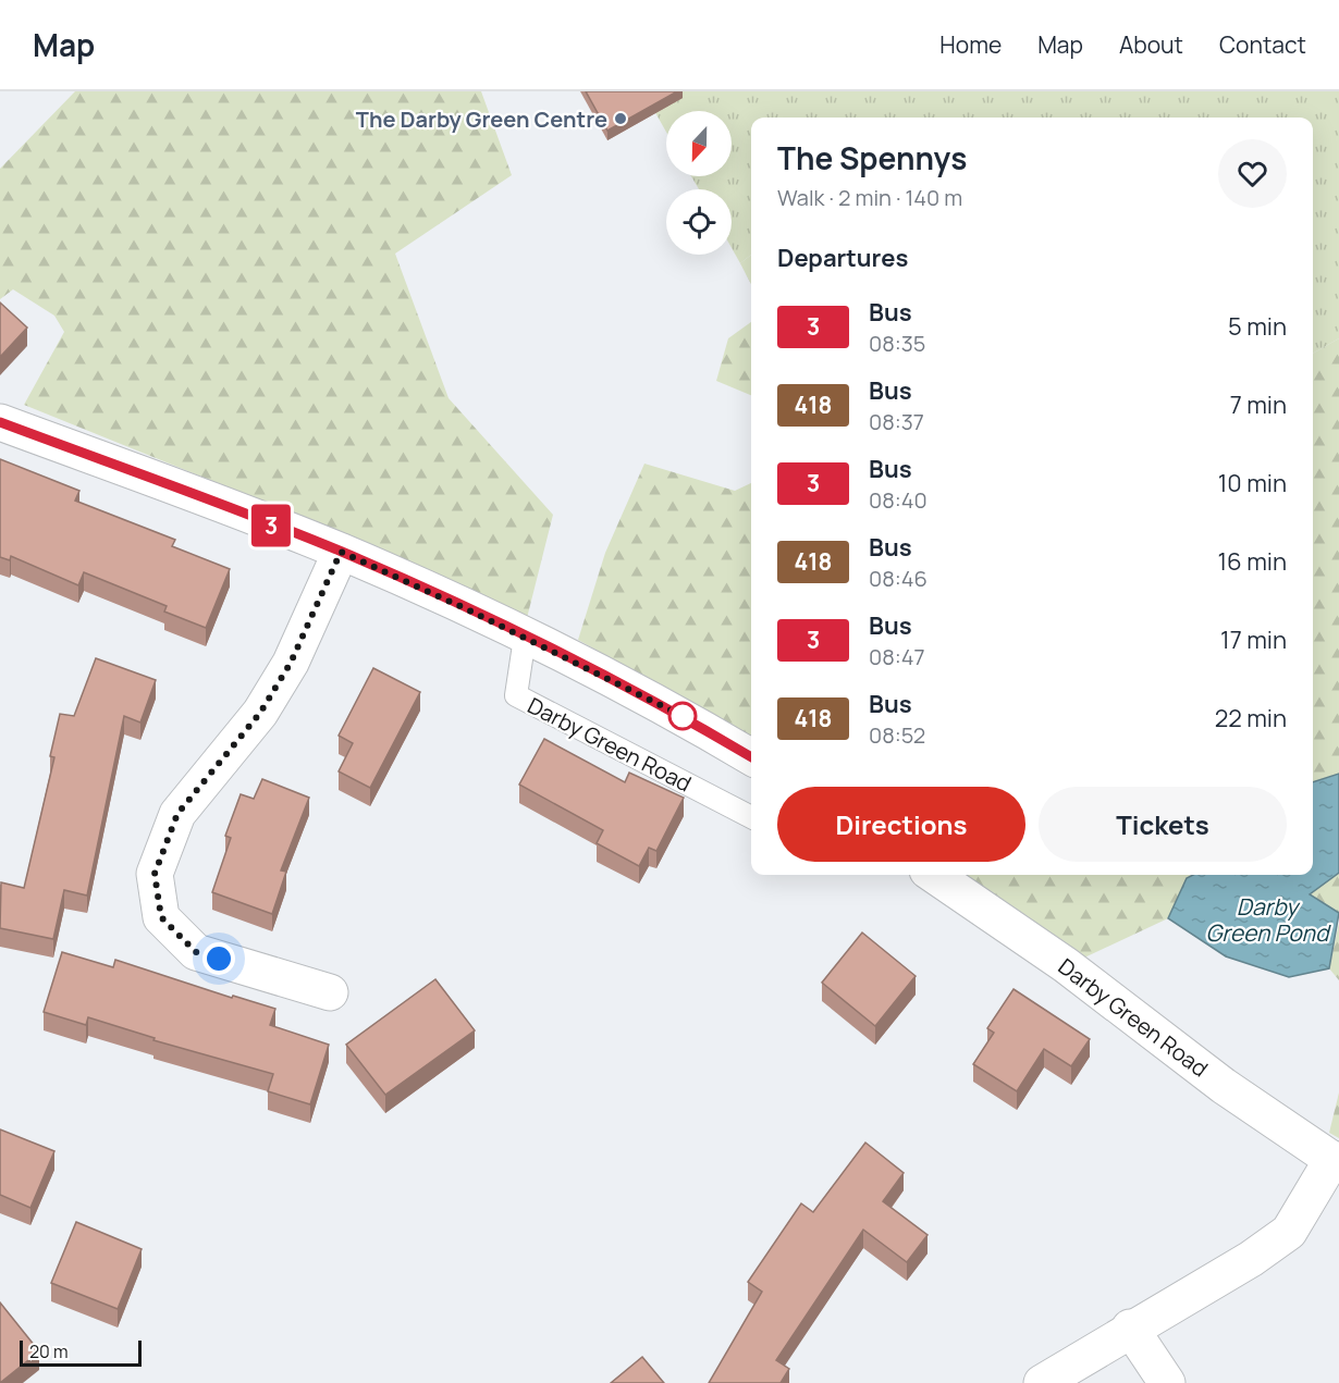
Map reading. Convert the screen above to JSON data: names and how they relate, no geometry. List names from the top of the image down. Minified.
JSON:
{"streets":{"street":["Darby Green Road"]},"water":["Darby Green Pond"],"places":["The Darby Green Centre"],"lines":["bus line 3"],"scale_bar":"20 m","north":"bottom","page":{"header":"Map","nav":["Home","Map","About","Contact"],"on_map":"3","heading":[["The Spennys","Walk · 2 min · 140 m"],"Departures"],"list":[{"mark":"3","name":"Bus","note":"08:35","value":"5 min"},{"mark":"418","name":"Bus","note":"08:37","value":"7 min"},{"mark":"3","name":"Bus","note":"08:40","value":"10 min"},{"mark":"418","name":"Bus","note":"08:46","value":"16 min"},{"mark":"3","name":"Bus","note":"08:47","value":"17 min"},{"mark":"418","name":"Bus","note":"08:52","value":"22 min"}],"buttons":["Directions","Tickets"],"scale":"20 m"}}
